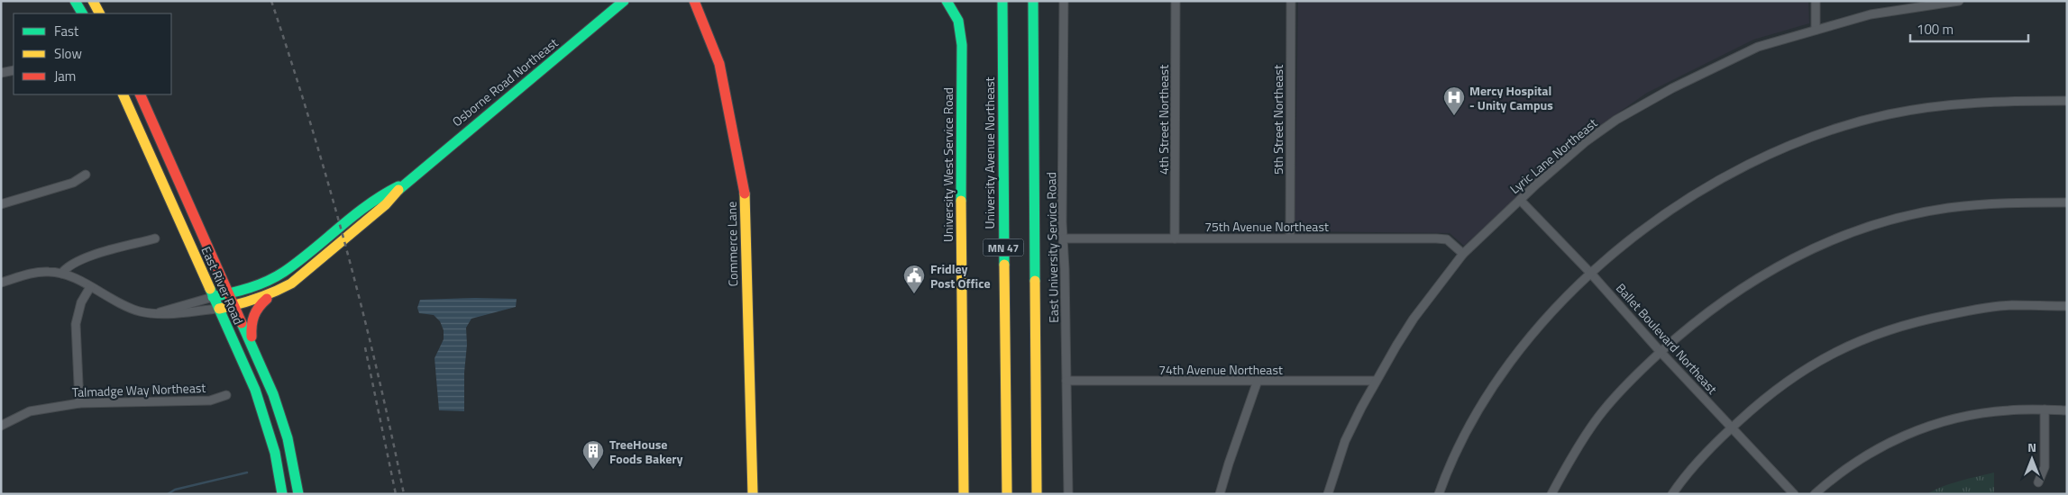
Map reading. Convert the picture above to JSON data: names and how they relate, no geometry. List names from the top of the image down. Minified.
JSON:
{"streets":{"main road":["Osborne Road Northeast","University Avenue Northeast","University West Service Road","Commerce Lane","MN 47","East River Road"],"street":["4th Street Northeast","5th Street Northeast","Lyric Lane Northeast","75th Avenue Northeast","East University Service Road","Ballet Boulevard Northeast","74th Avenue Northeast","Talmadge Way Northeast"]},"crossings":[["Osborne Road Northeast","East River Road"],["4th Street Northeast","75th Avenue Northeast"],["5th Street Northeast","75th Avenue Northeast"],["Lyric Lane Northeast","75th Avenue Northeast"],["Lyric Lane Northeast","Ballet Boulevard Northeast"],["Lyric Lane Northeast","74th Avenue Northeast"],["75th Avenue Northeast","East University Service Road"],["East University Service Road","74th Avenue Northeast"]],"places":{"hospital":["Mercy Hospital - Unity Campus"],"public building":["Fridley Post Office"],"building":["TreeHouse Foods Bakery"]},"legend":["Fast","Slow","Jam"],"scale_bar":"100 m","north":"top"}
